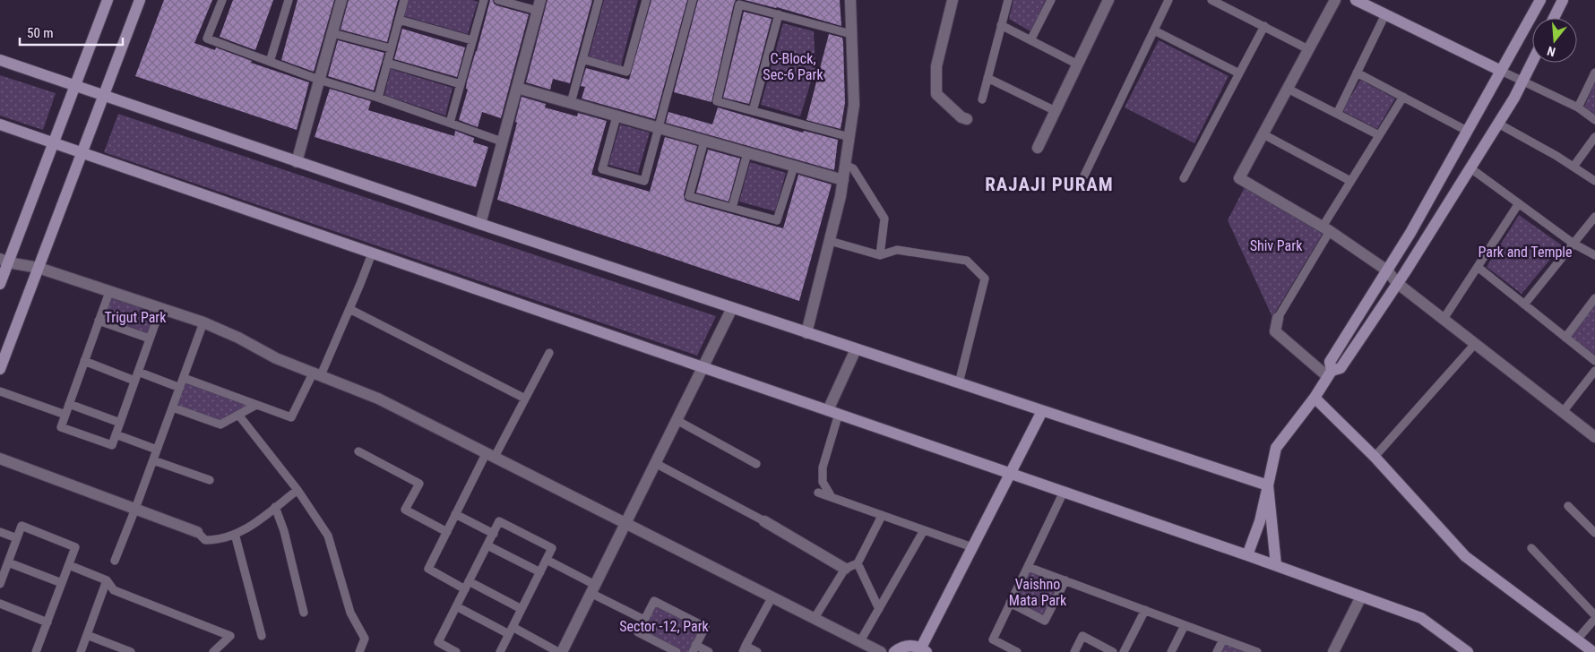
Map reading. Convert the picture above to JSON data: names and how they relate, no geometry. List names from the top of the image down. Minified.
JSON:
{"districts":["RAJAJI PURAM"],"parks":["C-Block, Sec-6 Park","Shiv Park","Park and Temple","Trigut Park","Vaishno Mata Park","Sector -12, Park"],"scale_bar":"50 m","north":"bottom"}
